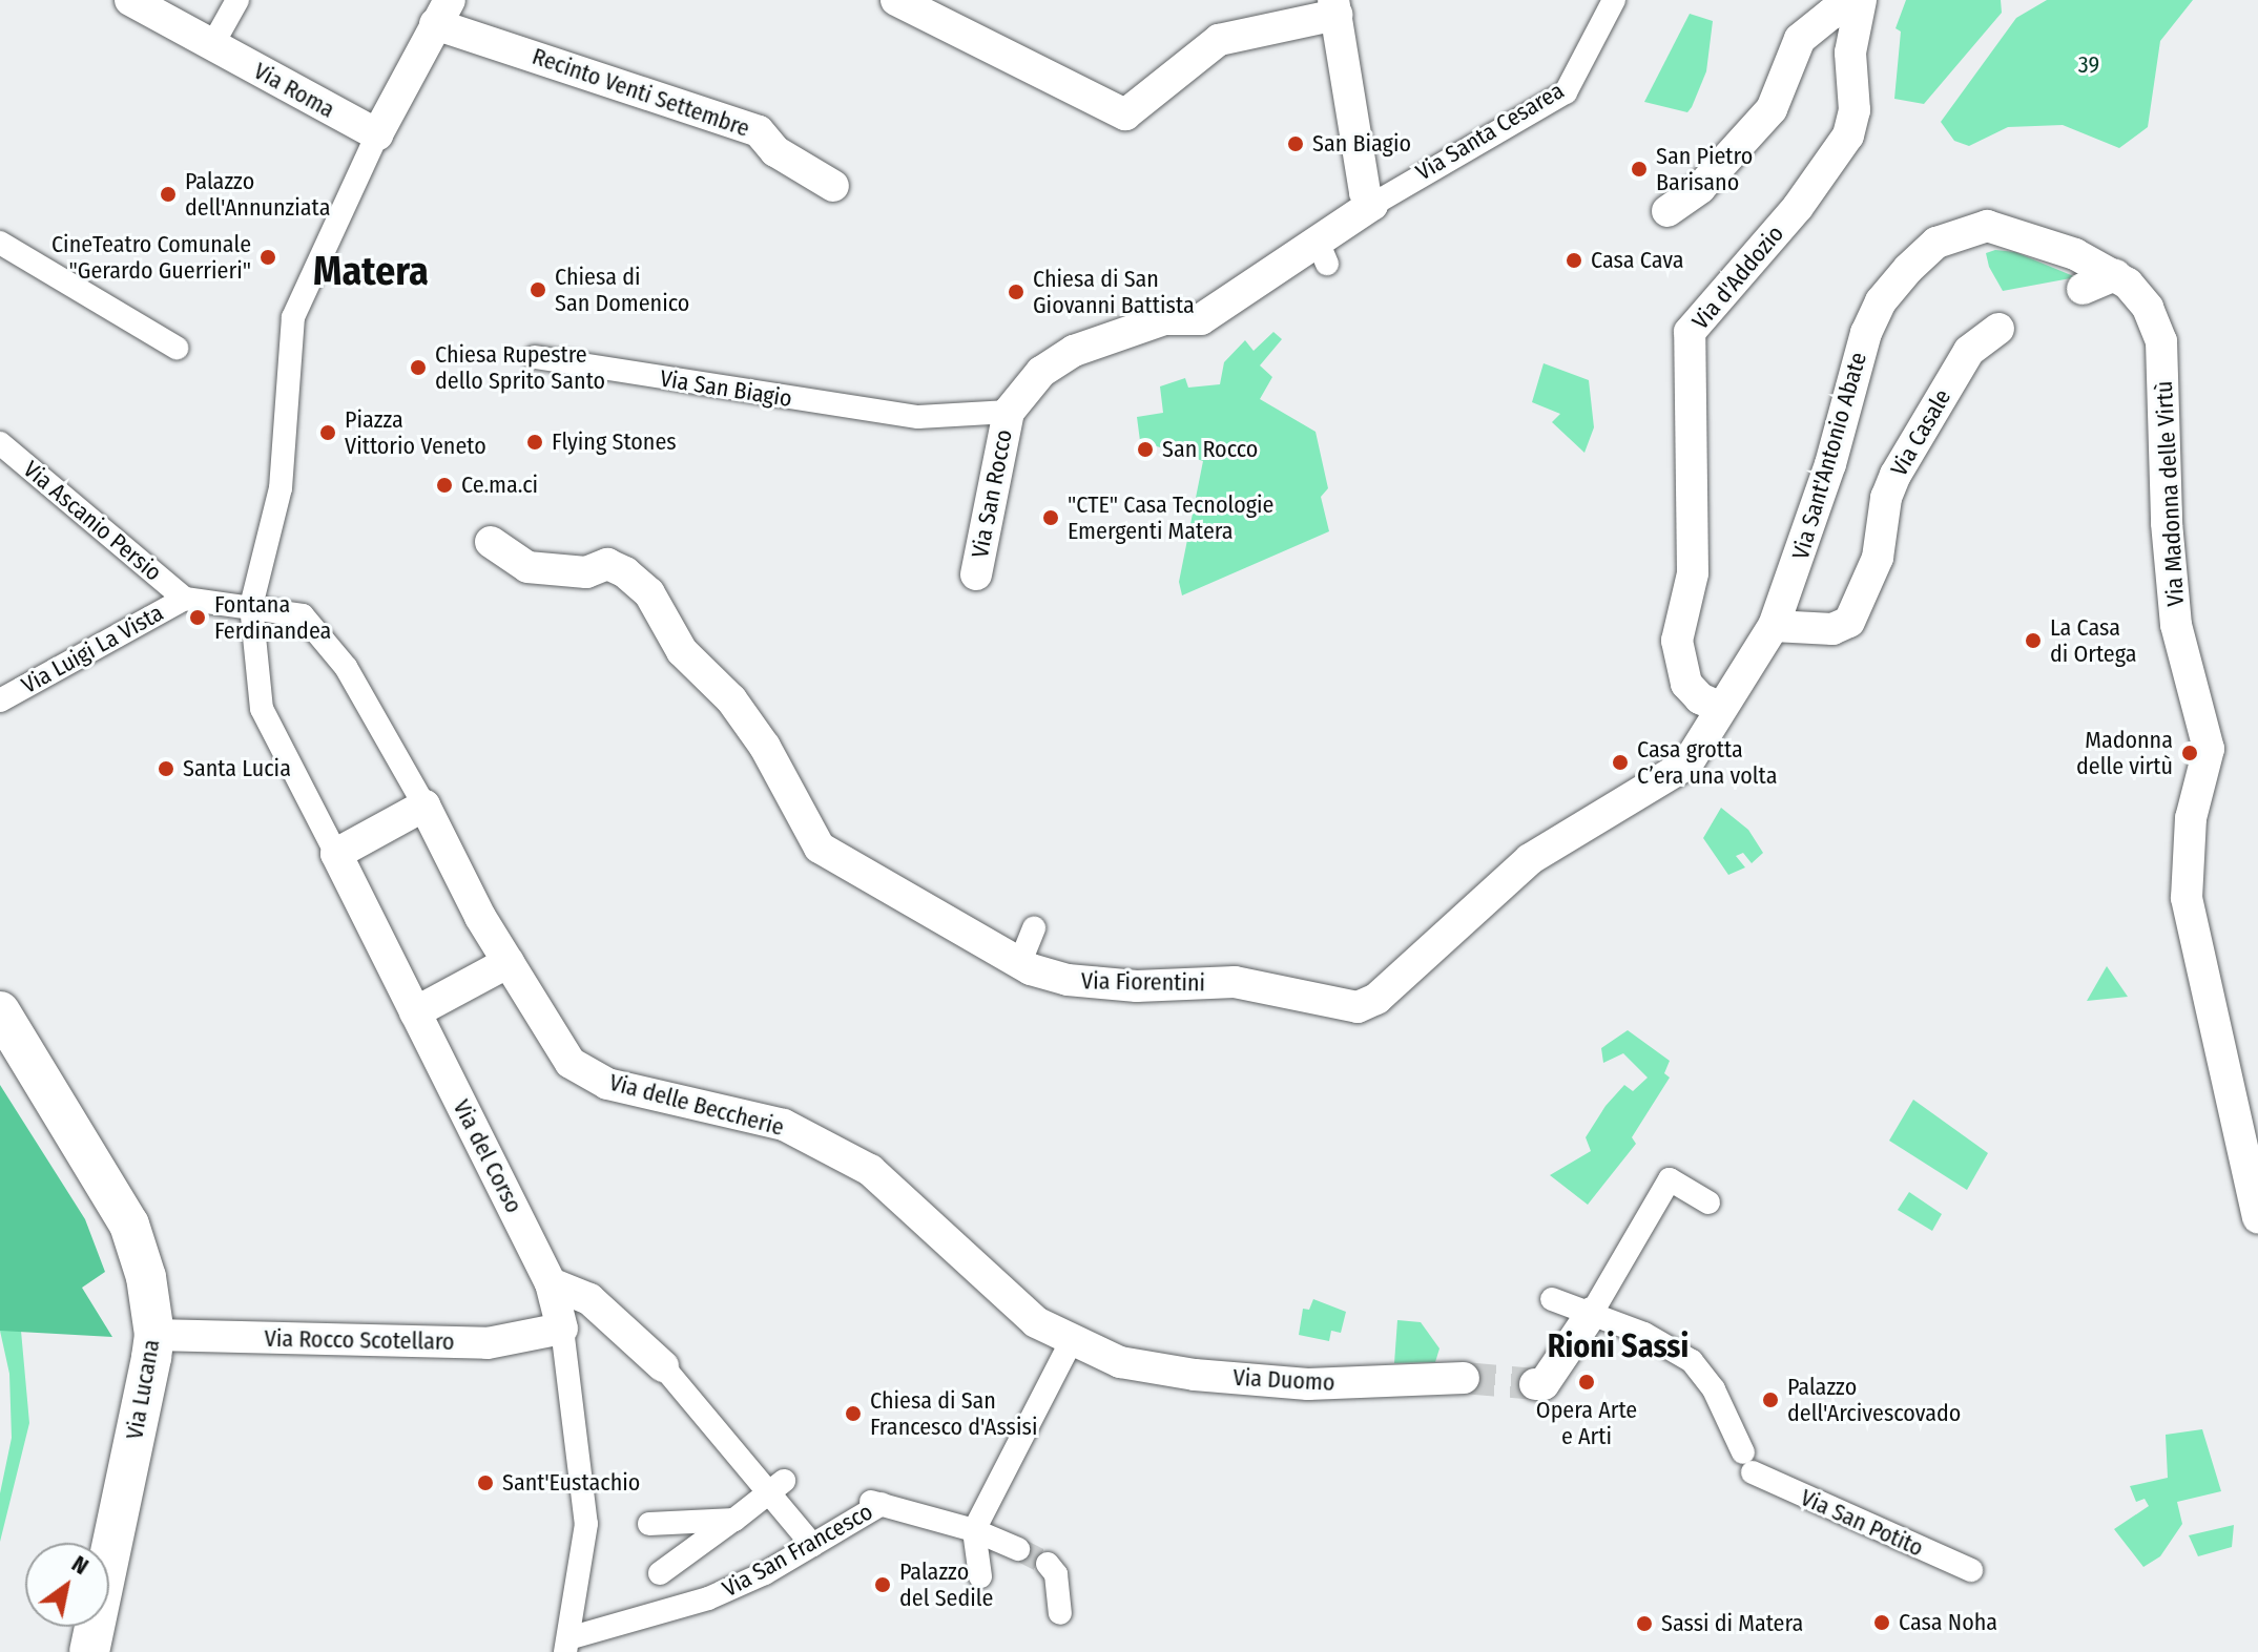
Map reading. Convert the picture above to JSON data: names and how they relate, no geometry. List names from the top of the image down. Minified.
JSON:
{"streets":{"street":["Via Roma","Recinto Venti Settembre","Via Santa Cesarea","Via d'Addozio","Via San Biagio","Via Casale","Via Sant'Antonio Abate","Via San Rocco","Via Madonna delle Virtù","Via Ascanio Persio","Via Luigi La Vista","Via Fiorentini","Via delle Beccherie","Via del Corso","Via Rocco Scotellaro","Via Duomo","Via Lucana","Via San Potito","Via San Francesco"]},"crossings":[["Via d'Addozio","Via Sant'Antonio Abate"],["Via d'Addozio","Via Fiorentini"],["Via San Biagio","Via San Rocco"],["Via Casale","Via Sant'Antonio Abate"],["Via Sant'Antonio Abate","Via Madonna delle Virtù"],["Via Sant'Antonio Abate","Via Fiorentini"],["Via Ascanio Persio","Via Luigi La Vista"],["Via delle Beccherie","Via del Corso"],["Via delle Beccherie","Via Duomo"],["Via del Corso","Via Rocco Scotellaro"],["Via del Corso","Via San Francesco"],["Via Rocco Scotellaro","Via Lucana"]],"districts":["Matera","Rioni Sassi"],"parks":["39"],"places":["San Biagio","San Pietro Barisano","Palazzo dell'Annunziata","CineTeatro Comunale \"Gerardo Guerrieri\"","Casa Cava","Chiesa di San Domenico","Chiesa di San Giovanni Battista","Chiesa Rupestre dello Sprito Santo","Piazza Vittorio Veneto","Flying Stones","San Rocco","Ce.ma.ci","\"CTE\" Casa Tecnologie Emergenti Matera","Fontana Ferdinandea","La Casa di Ortega","Madonna delle virtù","Casa grotta C’era una volta","Santa Lucia","Opera Arte e Arti","Palazzo dell'Arcivescovado","Chiesa di San Francesco d'Assisi","Sant'Eustachio","Palazzo del Sedile","Casa Noha","Sassi di Matera"],"north":"top right"}
